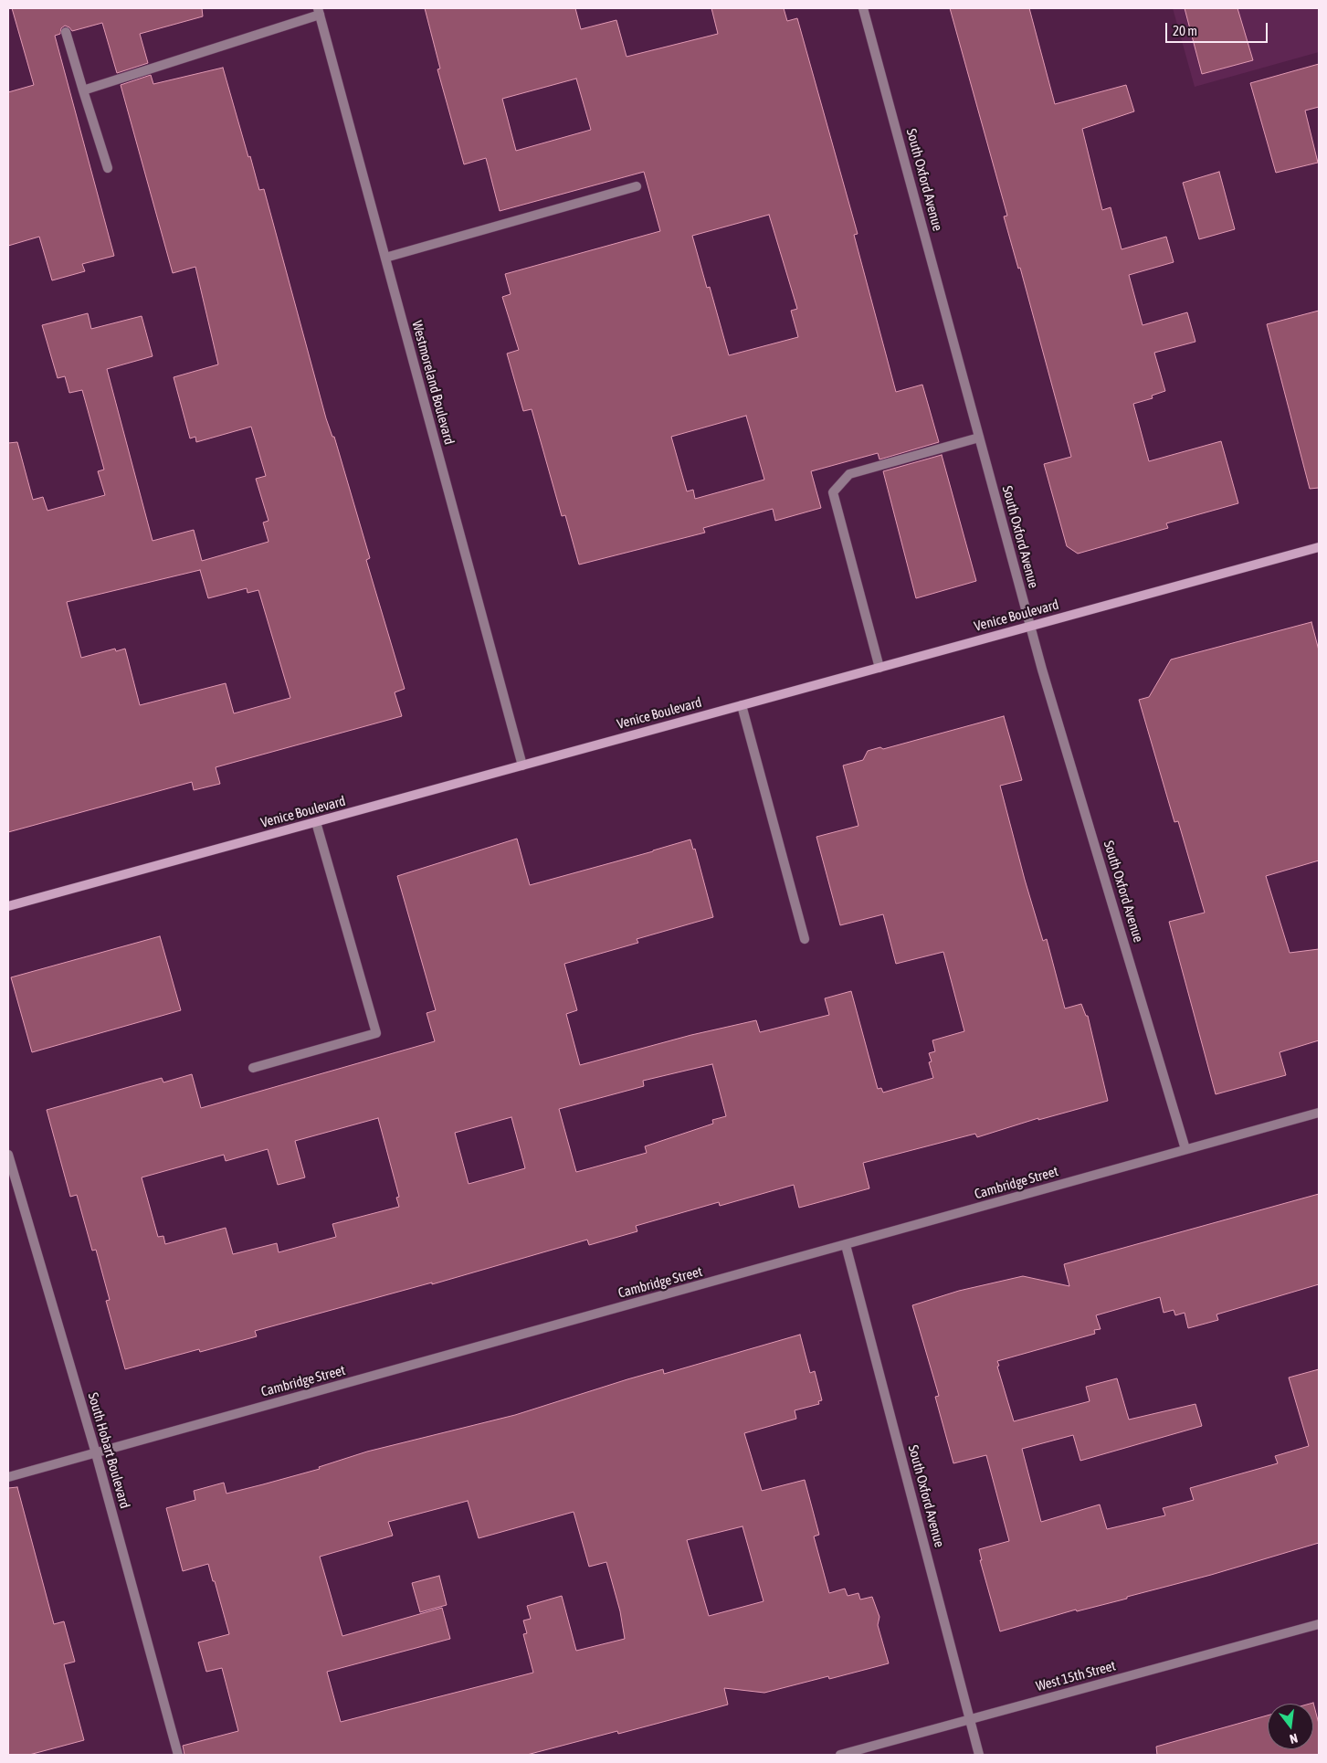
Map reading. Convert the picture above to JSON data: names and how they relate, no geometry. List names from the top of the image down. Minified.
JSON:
{"streets":{"main road":["Venice Boulevard"],"street":["South Oxford Avenue","Westmoreland Boulevard","Cambridge Street","South Hobart Boulevard","West 15th Street"]},"crossings":[["South Oxford Avenue","Venice Boulevard"],["South Oxford Avenue","Cambridge Street"],["South Oxford Avenue","West 15th Street"],["Westmoreland Boulevard","Venice Boulevard"],["Cambridge Street","South Hobart Boulevard"]],"scale_bar":"20 m","north":"bottom"}
